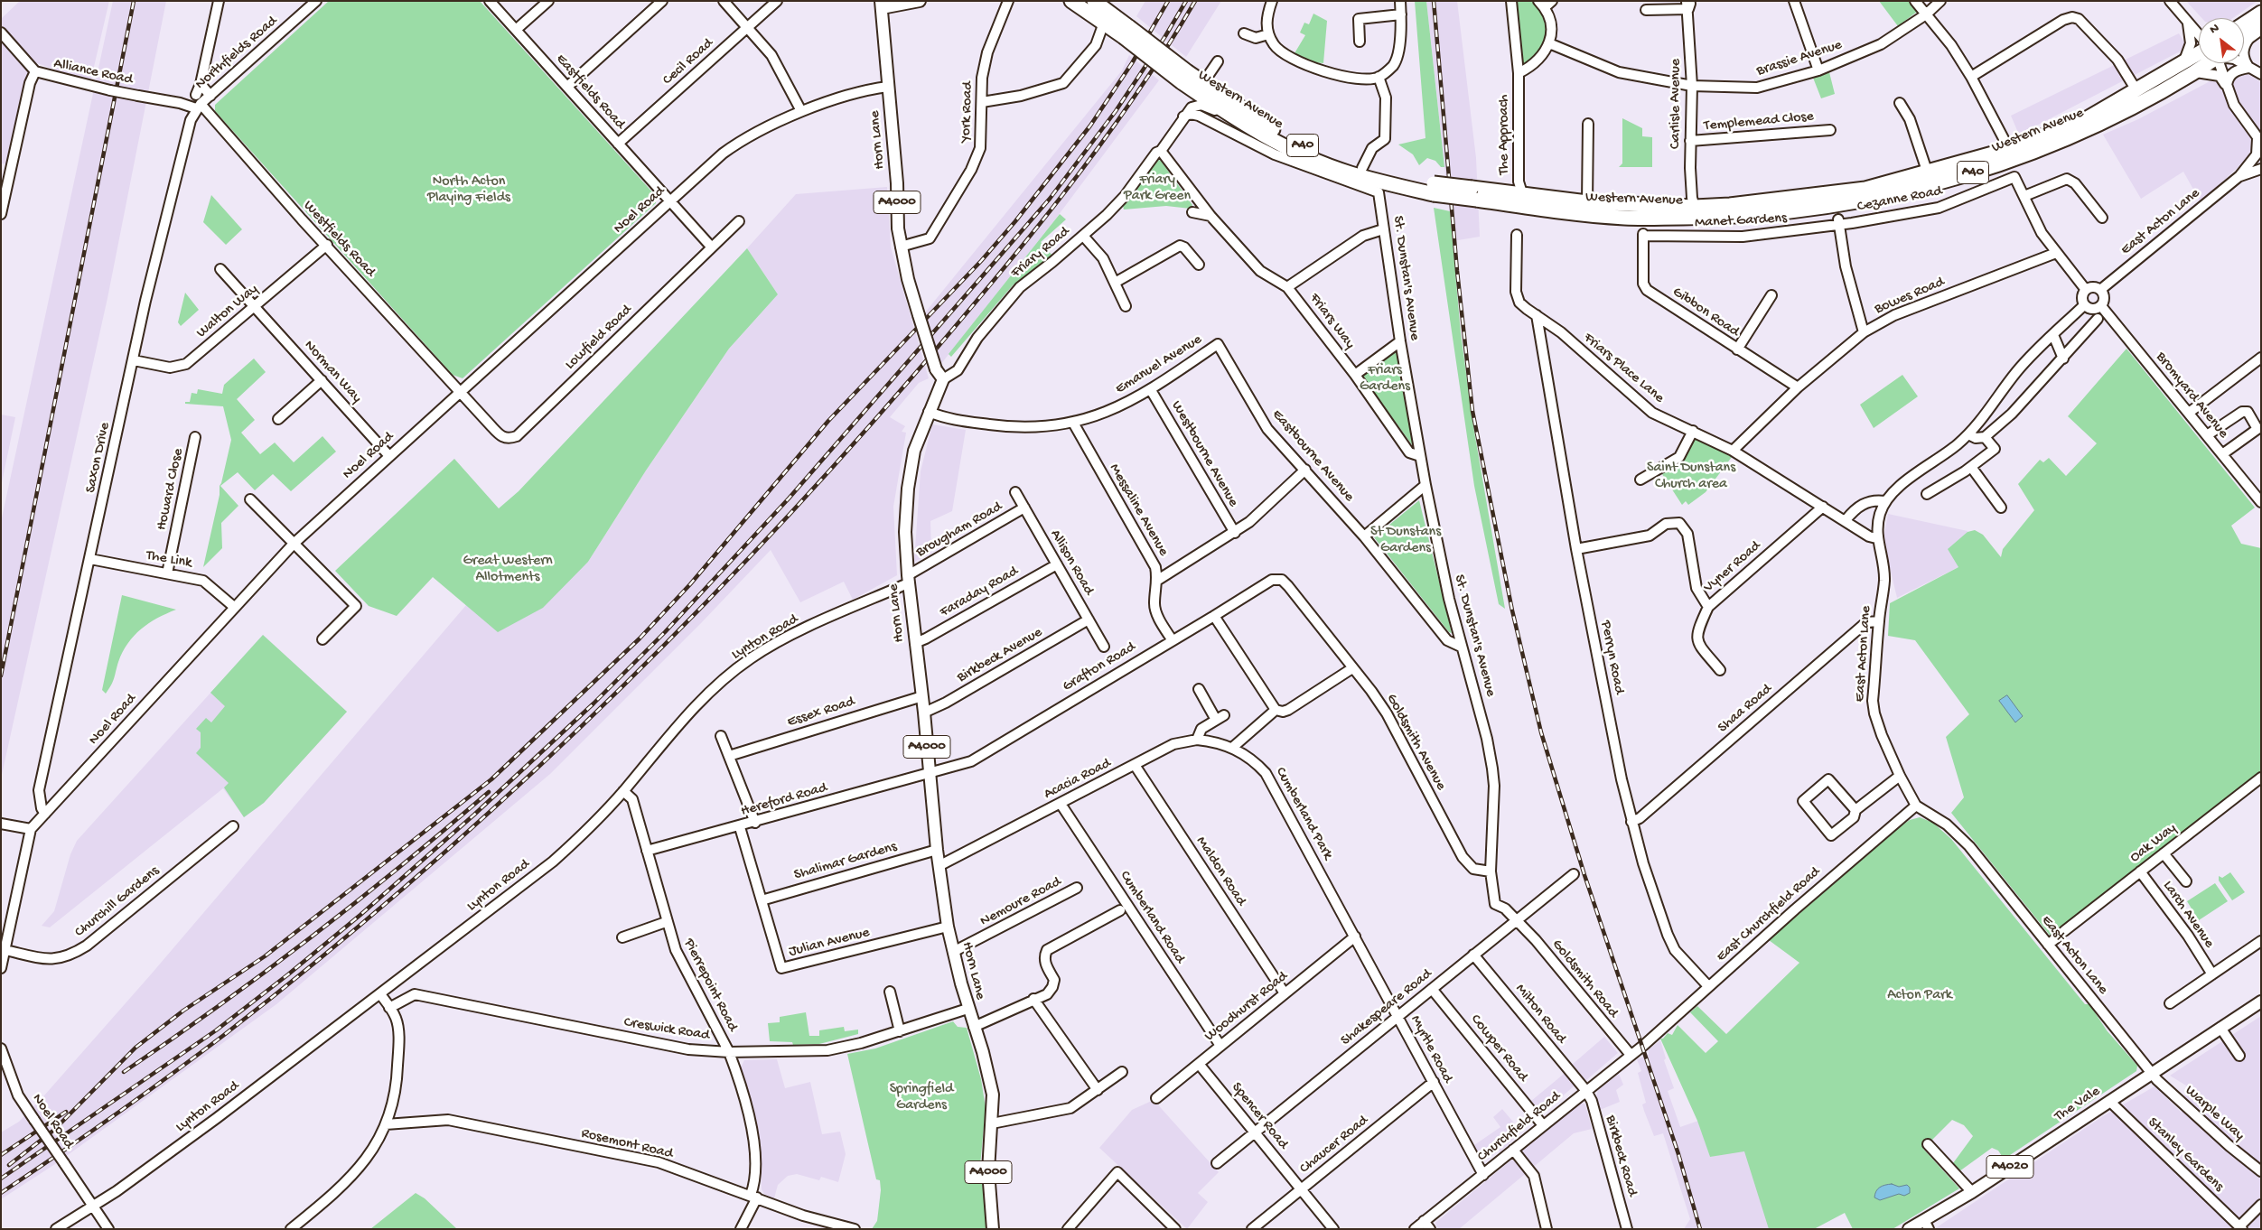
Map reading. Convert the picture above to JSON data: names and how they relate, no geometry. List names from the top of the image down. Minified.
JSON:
{"streets":{"highway":["Western Avenue","A40"],"main road":["Horn Lane","A4000","The Vale","A4020"],"street":["Northfields Road","Brassie Avenue","Cecil Road","Alliance Road","Eastfields Road","Carlisle Avenue","York Road","Templemead Close","The Approach","Cezanne Road","Noel Road","Manet Gardens","East Acton Lane","Westfields Road","Friary Road","St. Dunstan's Avenue","Bowes Road","Walton Way","Gibbon Road","Friars Way","Lowfield Road","Emanuel Avenue","Friars Place Lane","Norman Way","Bromyard Avenue","Westbourne Avenue","Eastbourne Avenue","Saxon Drive","Howard Close","Messaline Avenue","Brougham Road","The Link","Allison Road","Vyner Road","Faraday Road","Lynton Road","Birkbeck Avenue","Perryn Road","Grafton Road","Shaa Road","Essex Road","Goldsmith Avenue","Acacia Road","Hereford Road","Cumberland Park","Oak Way","Shalimar Gardens","Maldon Road","Churchill Gardens","Nemoure Road","East Churchfield Road","Larch Avenue","Cumberland Road","Julian Avenue","Goldsmith Road","Pierrepoint Road","Woodhurst Road","Shakespeare Road","Milton Road","Creswick Road","Cowper Road","Myrtle Road","Warple Way","Spencer Road","Churchfield Road","Rosemont Road","Chaucer Road","Stanley Gardens","Birkbeck Road"]},"crossings":[["Northfields Road","Alliance Road"],["Northfields Road","Westfields Road"],["Northfields Road","Saxon Drive"],["Brassie Avenue","Carlisle Avenue"],["Cecil Road","Eastfields Road"],["Alliance Road","Westfields Road"],["Alliance Road","Saxon Drive"],["Eastfields Road","Noel Road"],["Western Avenue","Carlisle Avenue"],["Western Avenue","The Approach"],["Western Avenue","Friary Road"],["Carlisle Avenue","Templemead Close"],["York Road","Horn Lane"],["Horn Lane","A4000"],["Horn Lane","Noel Road"],["Horn Lane","Friary Road"],["Horn Lane","Emanuel Avenue"],["Horn Lane","Brougham Road"],["Horn Lane","Faraday Road"],["Horn Lane","Lynton Road"],["Horn Lane","Birkbeck Avenue"],["Horn Lane","Grafton Road"],["Horn Lane","Essex Road"],["Horn Lane","Acacia Road"],["Horn Lane","Hereford Road"],["Horn Lane","Shalimar Gardens"],["Horn Lane","Nemoure Road"],["Horn Lane","Julian Avenue"],["Horn Lane","Creswick Road"],["Cezanne Road","Manet Gardens"],["Noel Road","Westfields Road"],["Noel Road","Lowfield Road"],["Noel Road","Norman Way"],["Noel Road","Saxon Drive"],["Noel Road","The Link"],["Noel Road","Lynton Road"],["Manet Gardens","Gibbon Road"],["East Acton Lane","Friars Place Lane"],["East Acton Lane","Bromyard Avenue"],["East Acton Lane","Shaa Road"],["East Acton Lane","Oak Way"],["East Acton Lane","East Churchfield Road"],["East Acton Lane","The Vale"],["East Acton Lane","Warple Way"],["Westfields Road","Walton Way"],["Westfields Road","Lowfield Road"],["Westfields Road","Saxon Drive"],["Friary Road","St. Dunstan's Avenue"],["St. Dunstan's Avenue","Friars Way"],["St. Dunstan's Avenue","Eastbourne Avenue"],["St. Dunstan's Avenue","Goldsmith Avenue"],["Bowes Road","Gibbon Road"],["Bowes Road","Friars Place Lane"],["Walton Way","Norman Way"],["Walton Way","Saxon Drive"],["Emanuel Avenue","Westbourne Avenue"],["Emanuel Avenue","Eastbourne Avenue"],["Emanuel Avenue","Messaline Avenue"],["Friars Place Lane","Vyner Road"],["Friars Place Lane","Perryn Road"],["Saxon Drive","The Link"],["Howard Close","The Link"],["Messaline Avenue","Grafton Road"],["Brougham Road","Allison Road"],["Brougham Road","Lynton Road"],["Allison Road","Faraday Road"],["Allison Road","Birkbeck Avenue"],["Vyner Road","Perryn Road"],["Lynton Road","Pierrepoint Road"],["Perryn Road","Shaa Road"],["Perryn Road","East Churchfield Road"],["Grafton Road","Goldsmith Avenue"],["Grafton Road","Hereford Road"],["Acacia Road","Cumberland Park"],["Acacia Road","Maldon Road"],["Acacia Road","Cumberland Road"],["Hereford Road","Julian Avenue"],["Hereford Road","Pierrepoint Road"],["Cumberland Park","Woodhurst Road"],["Cumberland Park","Myrtle Road"],["Oak Way","Larch Avenue"],["Shalimar Gardens","Julian Avenue"],["Maldon Road","Woodhurst Road"],["East Churchfield Road","Churchfield Road"],["Cumberland Road","Woodhurst Road"],["Goldsmith Road","Shakespeare Road"],["Goldsmith Road","Churchfield Road"],["Pierrepoint Road","Creswick Road"],["Pierrepoint Road","Rosemont Road"],["Woodhurst Road","Myrtle Road"],["Woodhurst Road","Spencer Road"],["Shakespeare Road","Milton Road"],["Shakespeare Road","Cowper Road"],["Shakespeare Road","Myrtle Road"],["Shakespeare Road","Spencer Road"],["Milton Road","Churchfield Road"],["Milton Road","Birkbeck Road"],["Cowper Road","Churchfield Road"],["Myrtle Road","Churchfield Road"],["Myrtle Road","Chaucer Road"],["The Vale","Warple Way"],["The Vale","Stanley Gardens"],["Spencer Road","Chaucer Road"],["Churchfield Road","Birkbeck Road"]],"parks":["Friary Park Green","North Acton Playing Fields","Friars Gardens","Saint Dunstans Church area","St Dunstans Gardens","Great Western Allotments","Acton Park","Springfield Gardens"],"north":"top left"}
